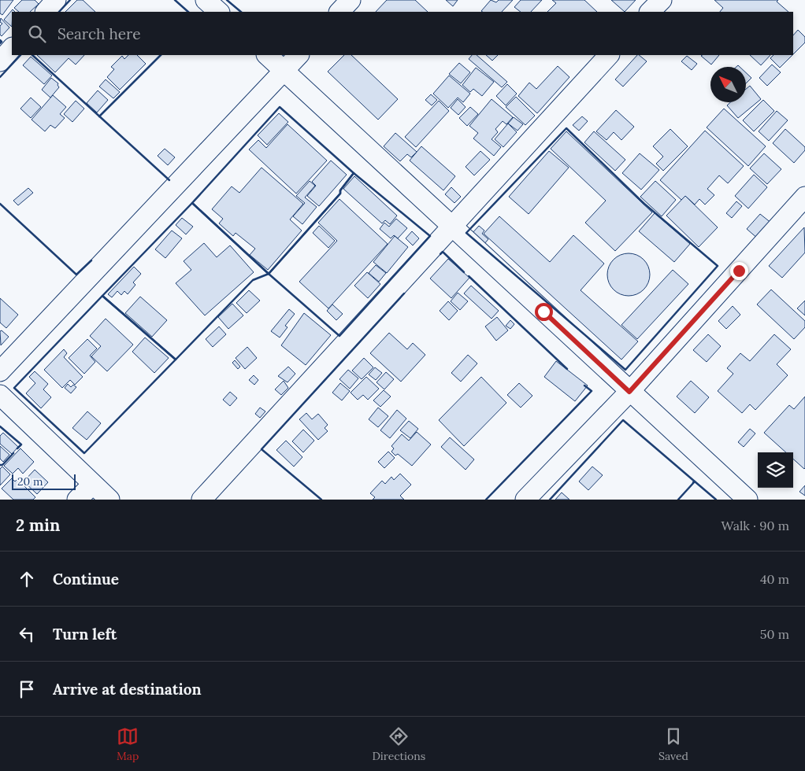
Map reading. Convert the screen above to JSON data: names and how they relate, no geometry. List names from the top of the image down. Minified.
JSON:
{"scale_bar":"20 m","north":"top left","page":{"search":"Search here","scale":"20 m","heading":["2 min","Walk · 90 m"],"list":[["Continue","40 m"],["Turn left","50 m"],"Arrive at destination"],"nav":["Map","Directions","Saved"]}}
